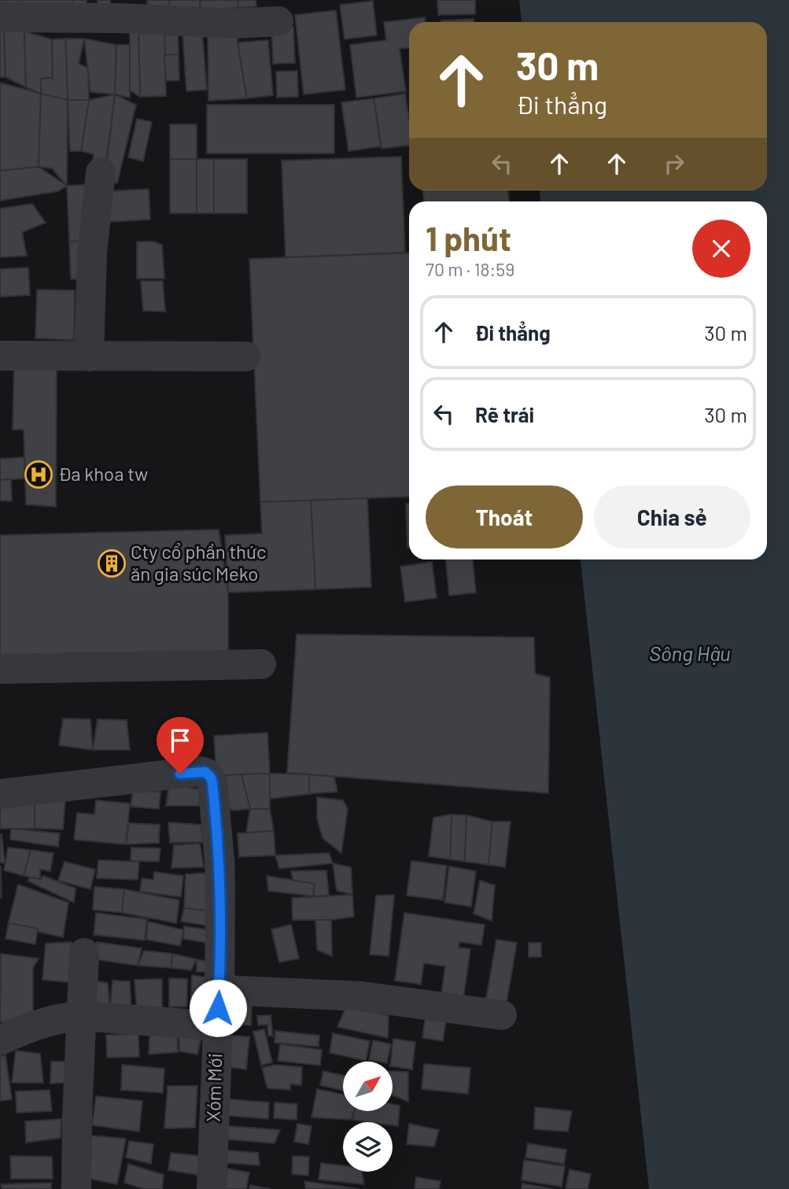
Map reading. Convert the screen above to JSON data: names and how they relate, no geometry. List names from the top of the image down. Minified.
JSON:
{"streets":{"street":["Xóm Mới"]},"water":["Sông Hậu"],"places":{"hospital":["Đa khoa tw"],"building":["Cty cổ phần thức ăn gia súc Meko"]},"north":"top right","page":{"turn":["30 m","Đi thẳng"],"heading":["1 phút","70 m · 18:59"],"list":[{"name":"Đi thẳng","value":"30 m"},{"name":"Rẽ trái","value":"30 m"}],"buttons":["Thoát","Chia sẻ"]}}
